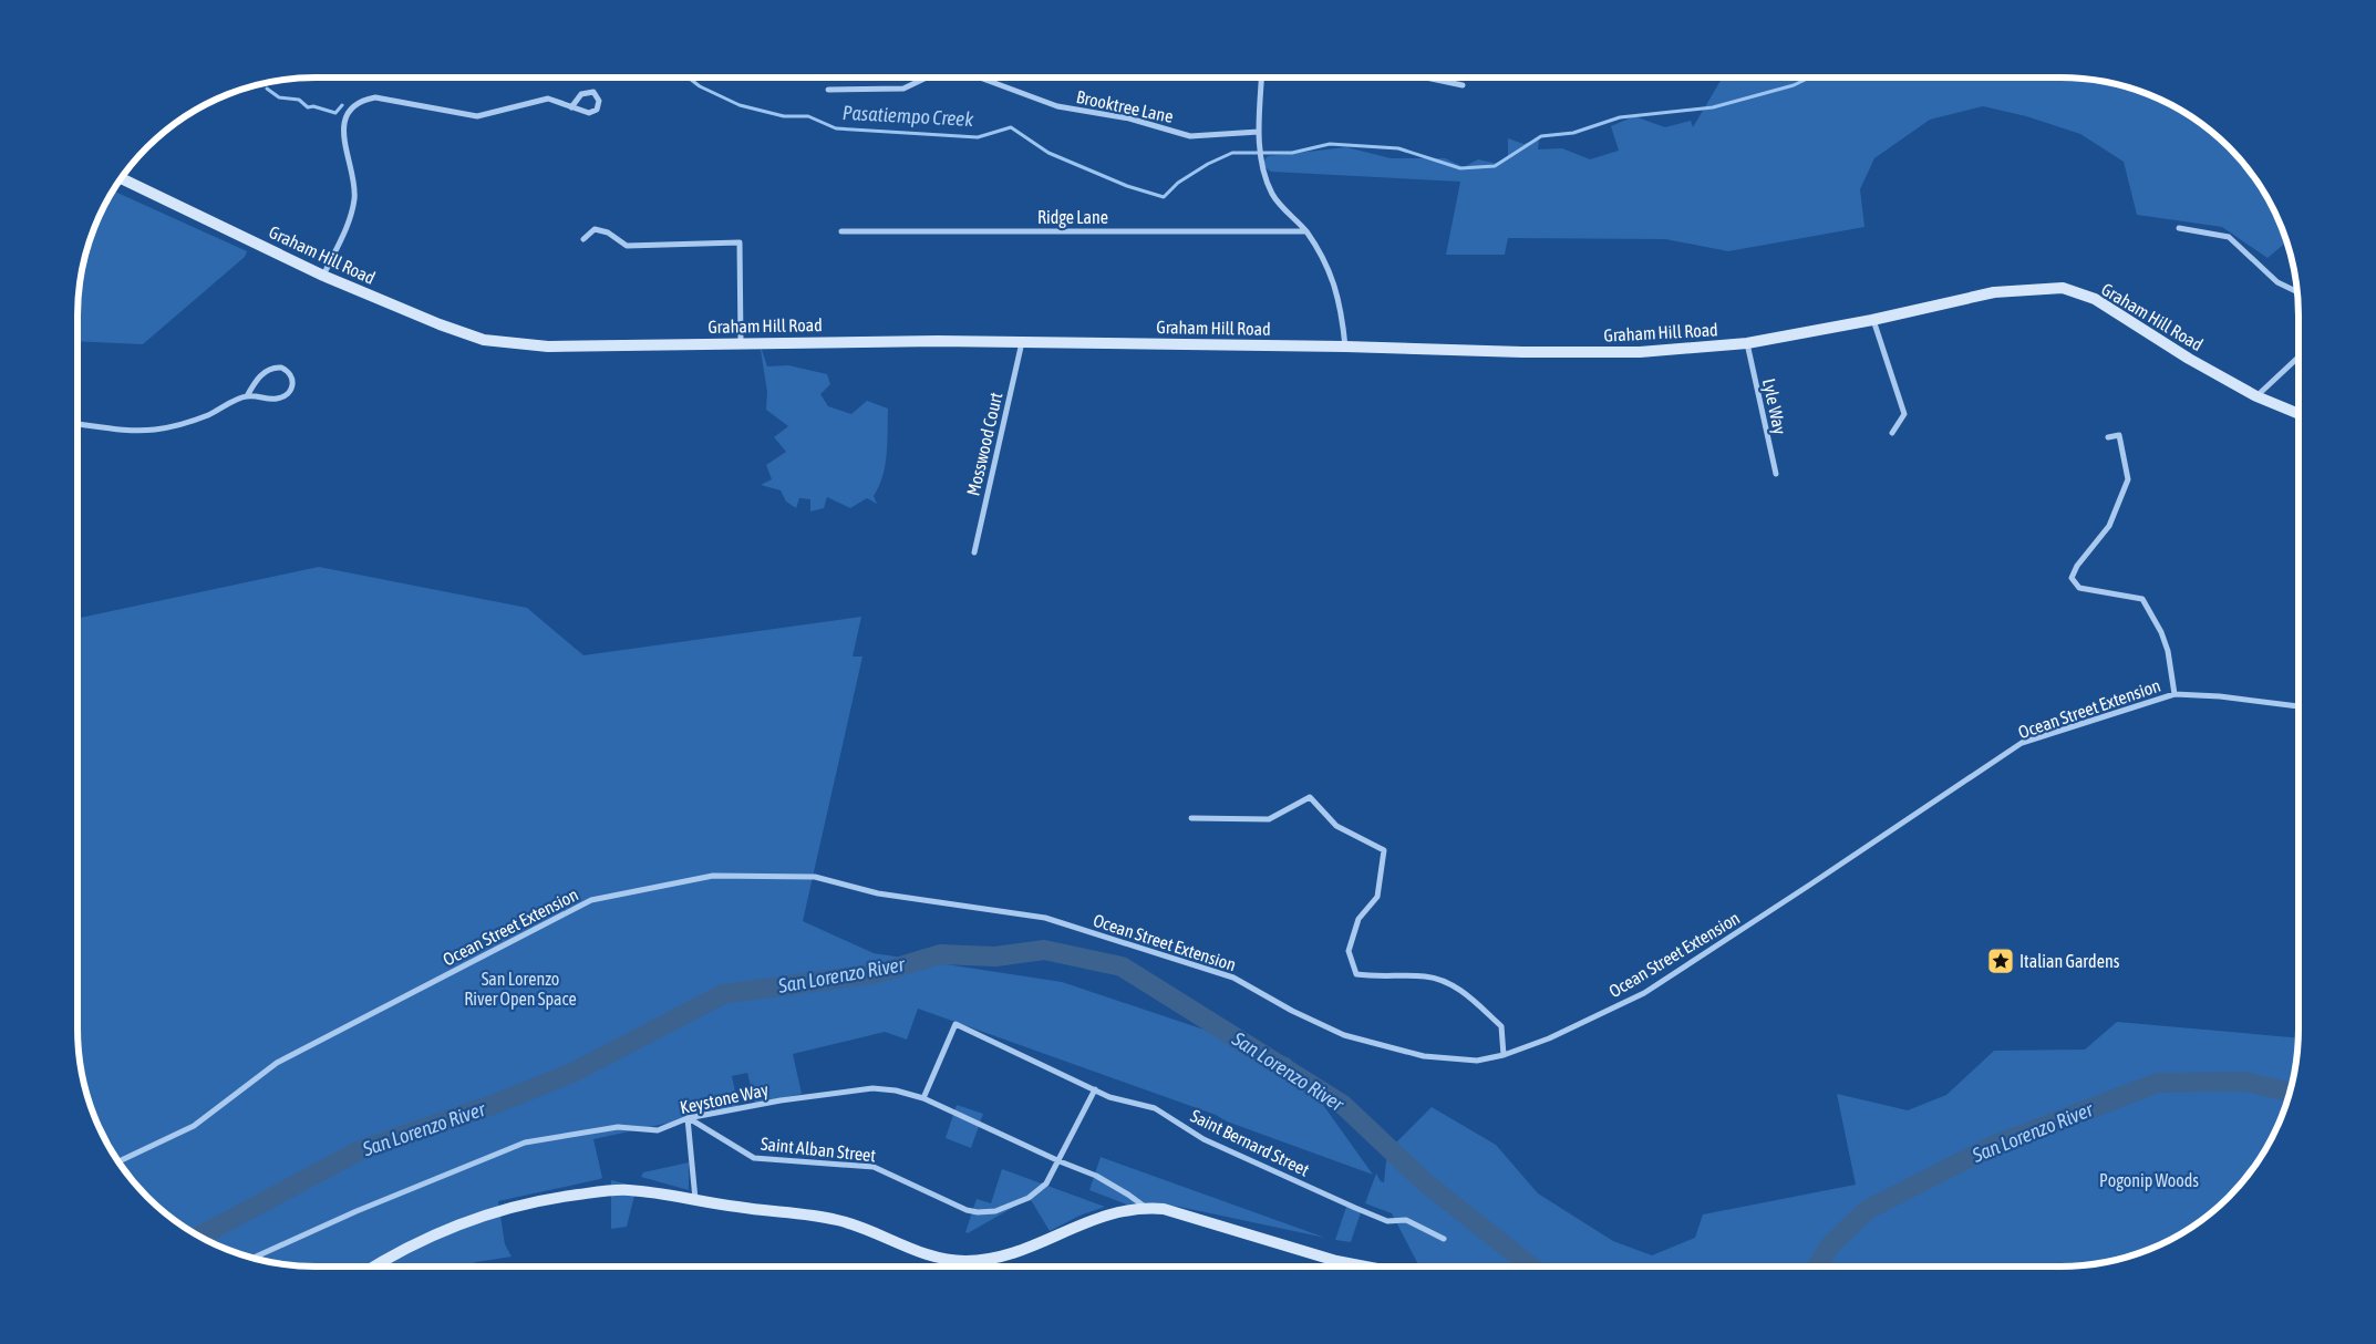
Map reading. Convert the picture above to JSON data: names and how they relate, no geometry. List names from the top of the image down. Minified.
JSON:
{"streets":{"main road":["Graham Hill Road"],"street":["Brooktree Lane","Ridge Lane","Lyle Way","Mosswood Court","Ocean Street Extension","Keystone Way","Saint Bernard Street","Saint Alban Street"]},"crossings":[["Graham Hill Road","Lyle Way"],["Graham Hill Road","Mosswood Court"],["Keystone Way","Saint Bernard Street"],["Keystone Way","Saint Alban Street"],["Saint Bernard Street","Saint Alban Street"]],"water":["Pasatiempo Creek","San Lorenzo River"],"parks":["San Lorenzo River Open Space","Pogonip Woods"],"places":{"place":["Italian Gardens"]}}
